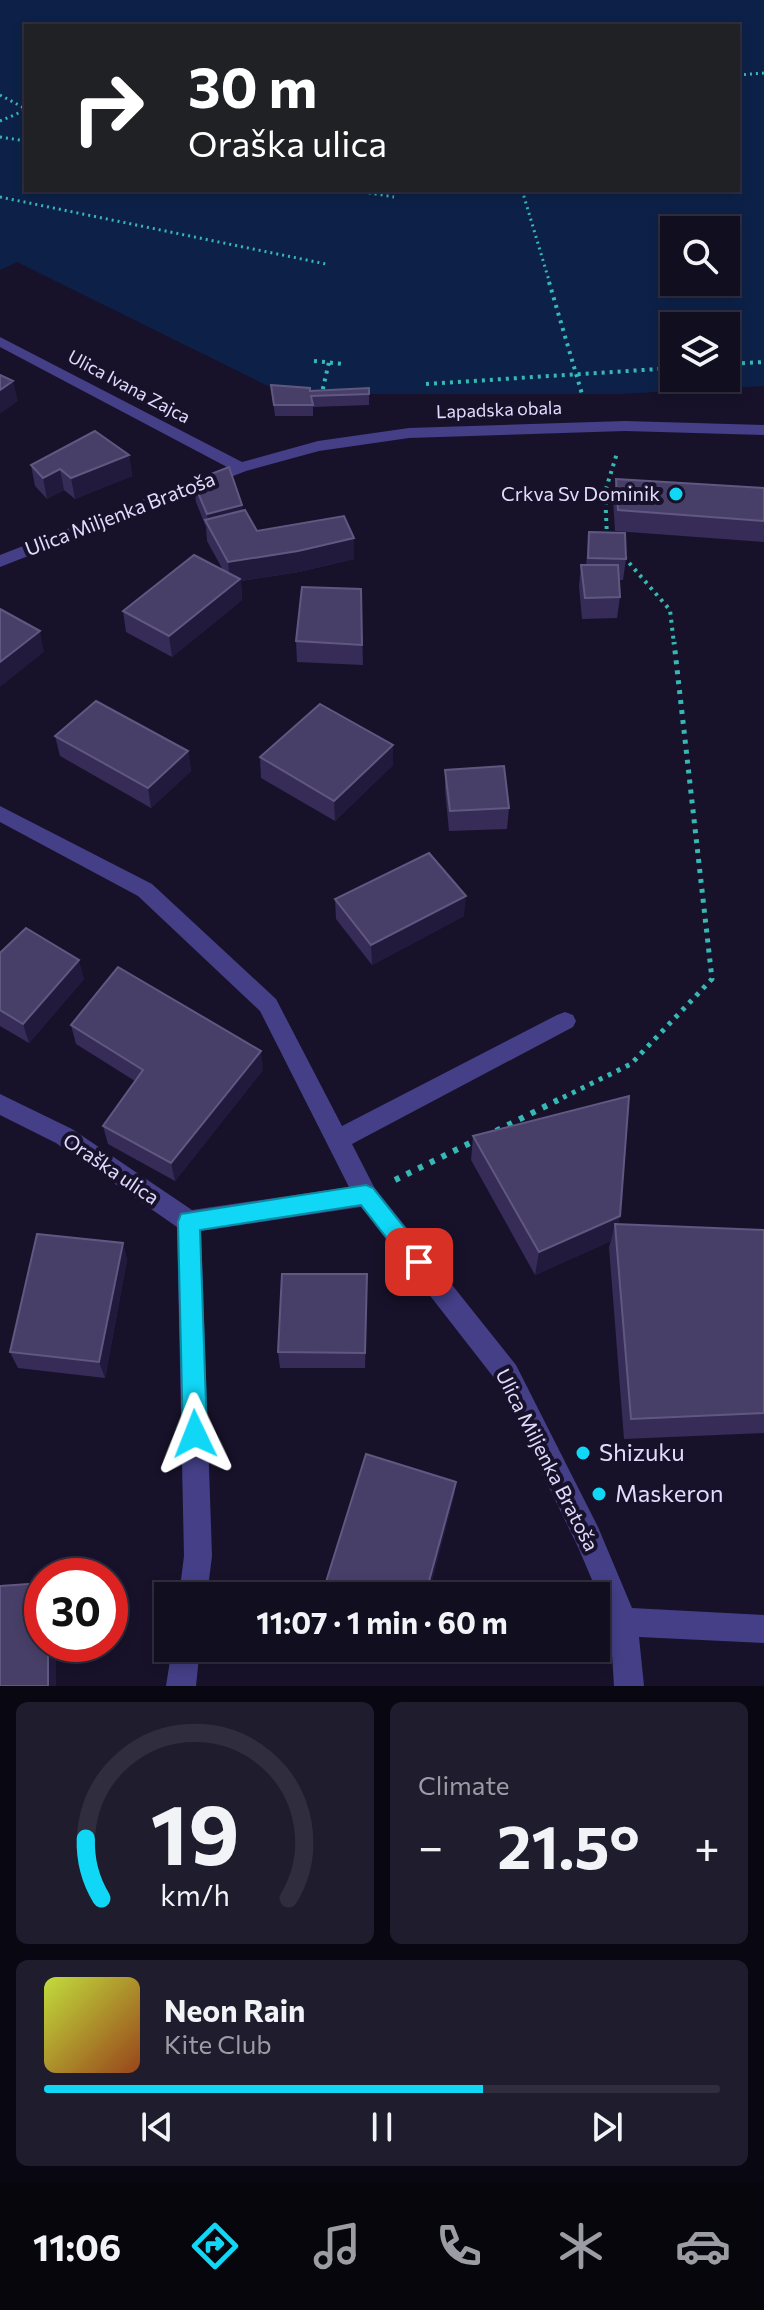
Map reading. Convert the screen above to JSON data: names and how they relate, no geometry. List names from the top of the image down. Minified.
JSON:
{"streets":{"street":["Ulica Ivana Zajca","Lapadska obala","Ulica Miljenka Bratoša","Oraška ulica"]},"crossings":[["Ulica Ivana Zajca","Lapadska obala"],["Ulica Ivana Zajca","Ulica Miljenka Bratoša"],["Lapadska obala","Ulica Miljenka Bratoša"]],"places":["Crkva Sv Dominik","Shizuku","Maskeron"],"page":{"turn":["30 m","Oraška ulica"],"limit":"30","trip":"11:07 · 1 min · 60 m","tile":"Climate","heat":["−","21.5°","+"],"song":["Neon Rain","Kite Club"],"tabs":"11:06","gauge":["19","km/h"]}}
